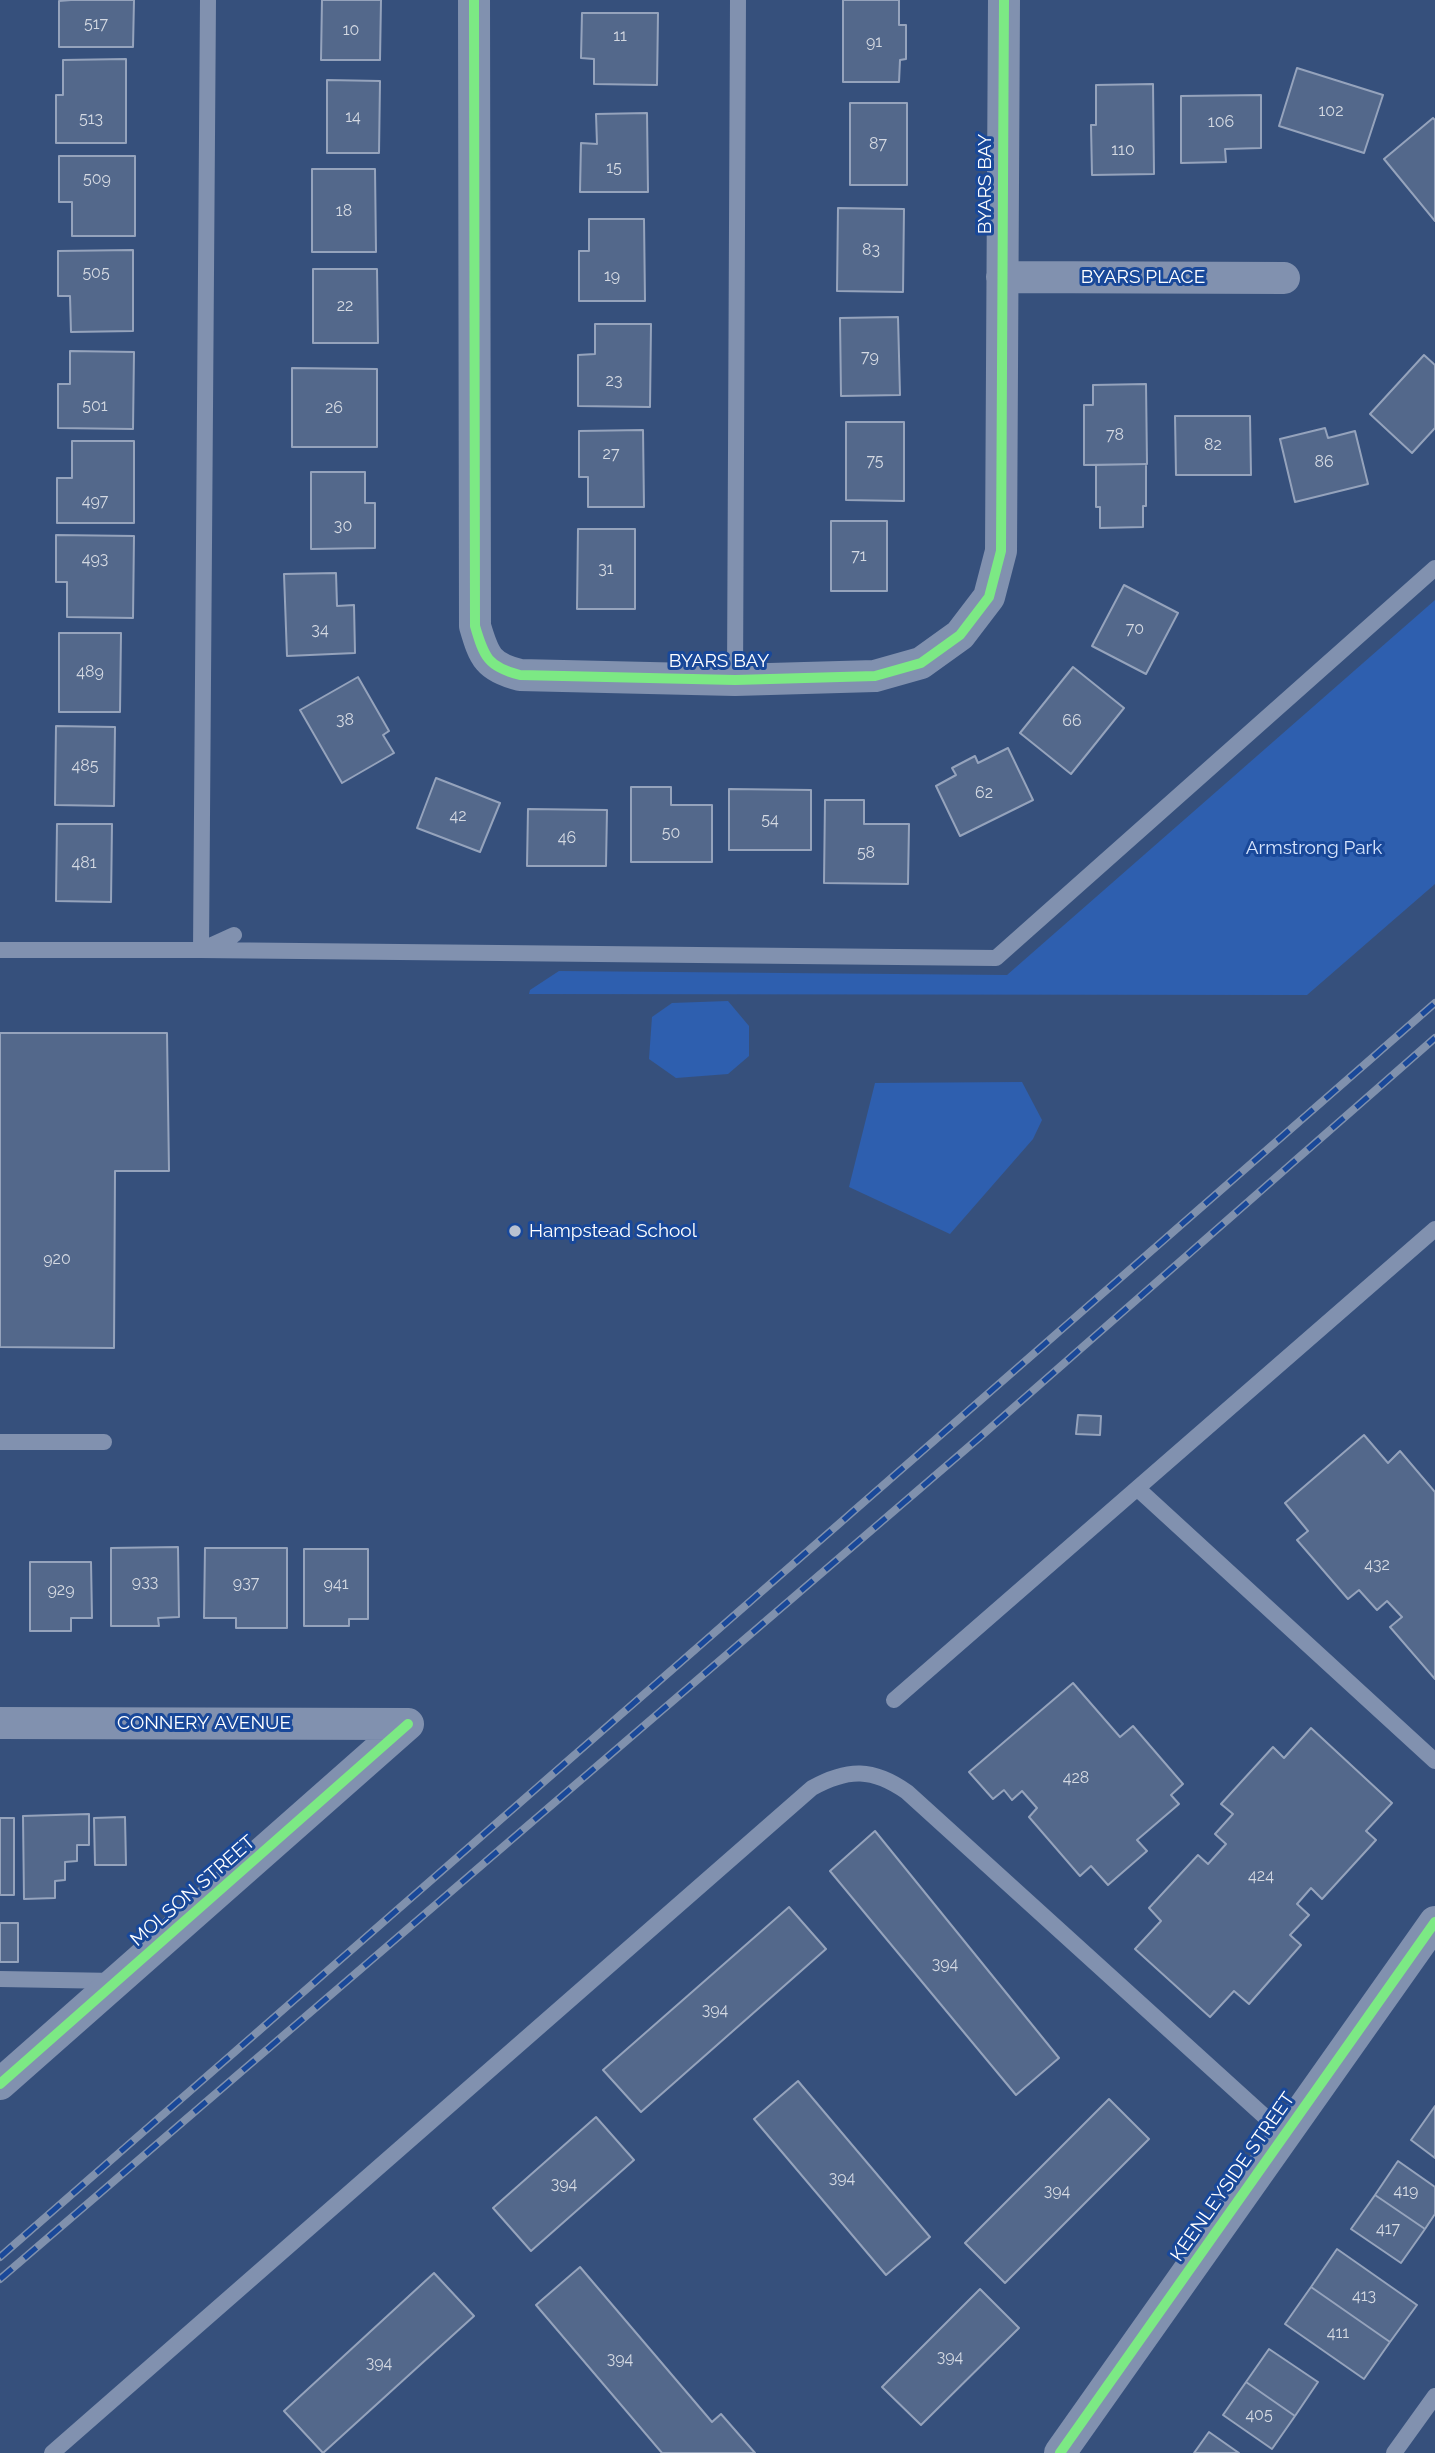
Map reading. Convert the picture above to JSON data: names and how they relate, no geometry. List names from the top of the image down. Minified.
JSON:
{"streets":{"street":["BYARS BAY","BYARS PLACE","CONNERY AVENUE","MOLSON STREET","KEENLEYSIDE STREET"]},"crossings":[["BYARS BAY","BYARS PLACE"],["CONNERY AVENUE","MOLSON STREET"]],"parks":["Armstrong Park"],"places":["Hampstead School"],"house_numbers":["517","10","11","91","102","14","513","106","87","110","15","509","18","83","505","19","22","79","23","501","26","78","82","27","75","86","497","30","71","493","31","70","34","489","38","66","485","62","42","54","50","46","58","481","920","432","933","937","941","929","428","424","394","394","394","394","394","419","417","413","411","394","394","394","405"]}
